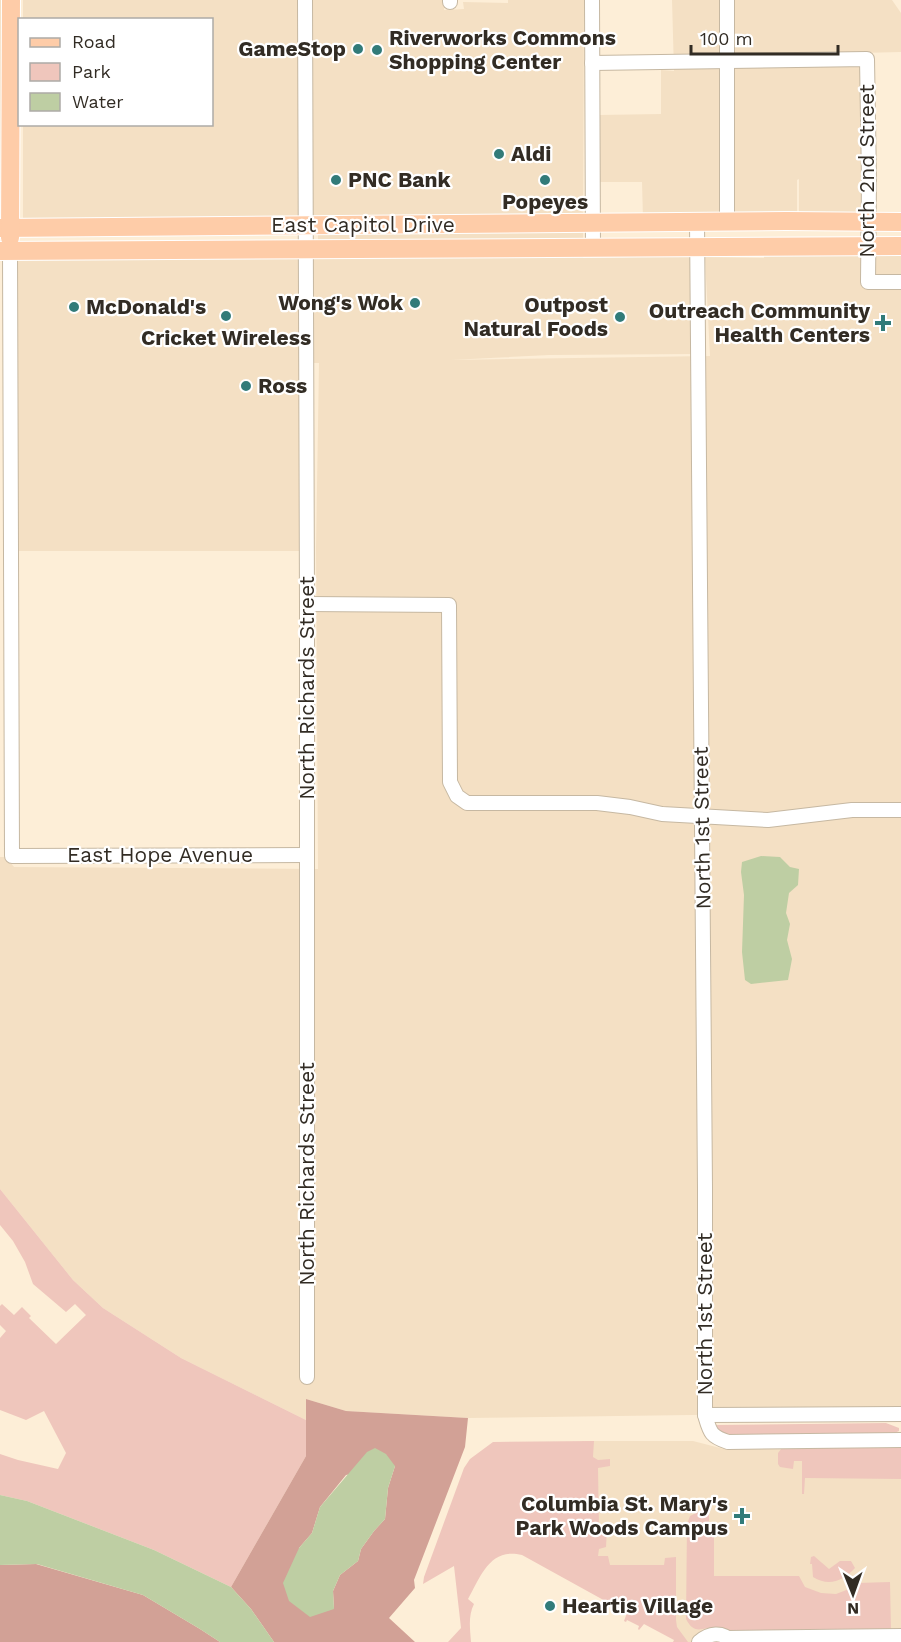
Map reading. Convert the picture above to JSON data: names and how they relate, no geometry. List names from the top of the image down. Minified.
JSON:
{"streets":{"main road":["East Capitol Drive"],"street":["North 2nd Street","North Richards Street","North 1st Street","East Hope Avenue"]},"crossings":[["North 2nd Street","East Capitol Drive"],["East Capitol Drive","North Richards Street"],["East Capitol Drive","North 1st Street"],["East Capitol Drive","East Hope Avenue"],["North Richards Street","East Hope Avenue"]],"places":{"other":["GameStop","Riverworks Commons Shopping Center","Aldi","PNC Bank","Popeyes","Wong's Wok","McDonald's","Cricket Wireless","Outpost Natural Foods","Ross","Heartis Village"],"health":["Outreach Community Health Centers","Columbia St. Mary's Park Woods Campus"]},"legend":["Road","Park","Water"],"scale_bar":"100 m","north":"bottom"}
